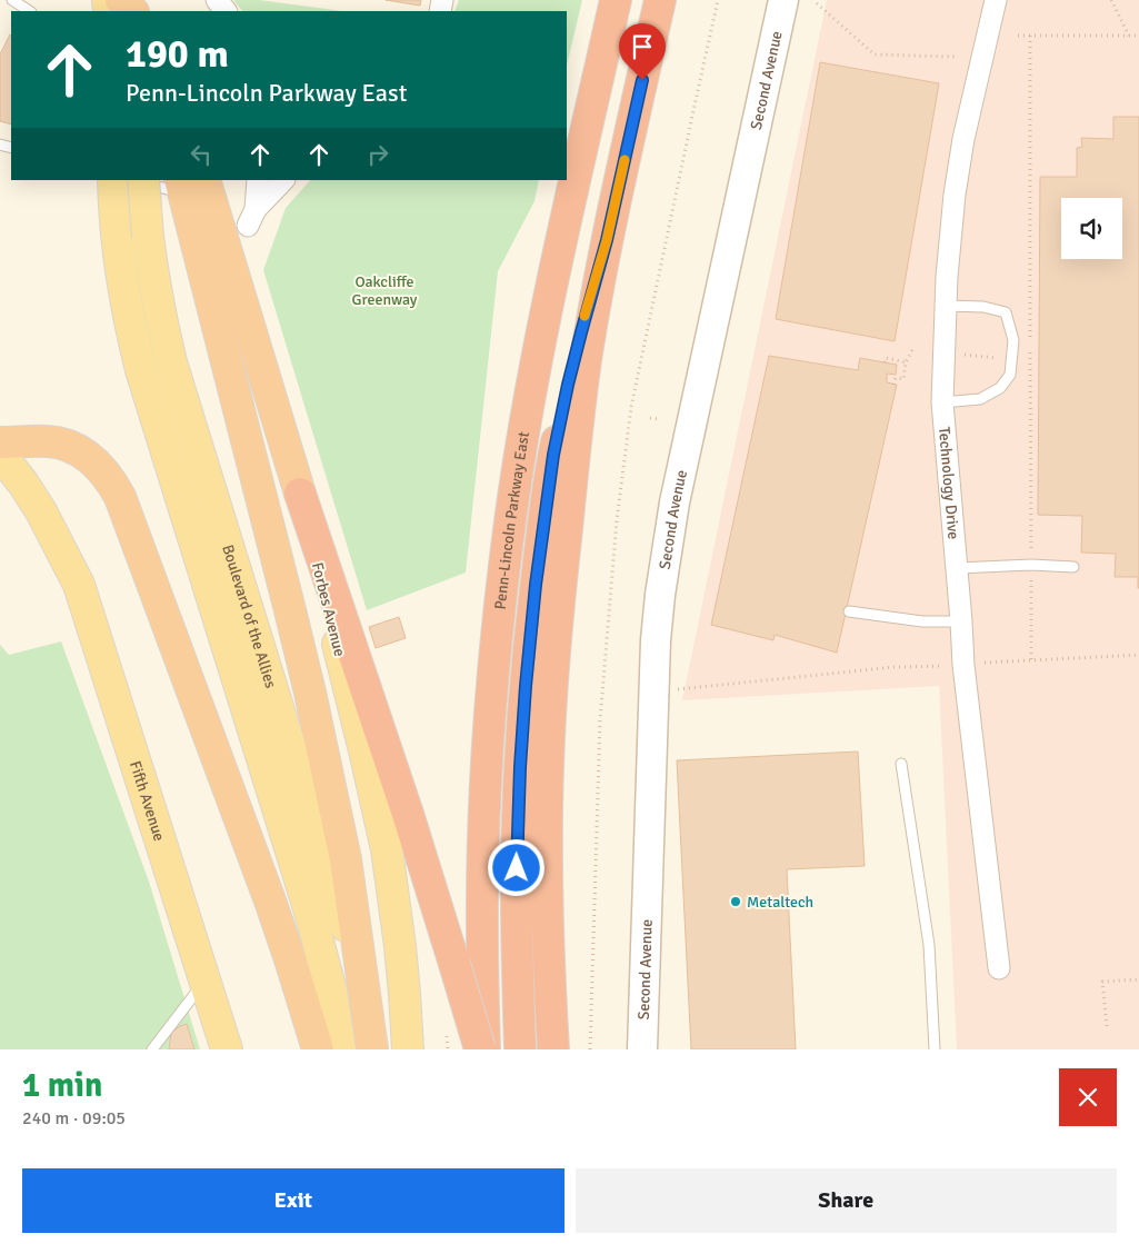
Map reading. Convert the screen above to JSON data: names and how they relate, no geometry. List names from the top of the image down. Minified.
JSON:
{"streets":{"highway":["Penn-Lincoln Parkway East","Forbes Avenue"],"main road":["Second Avenue","Boulevard of the Allies","Fifth Avenue"],"street":["Technology Drive"]},"parks":["Oakcliffe Greenway"],"places":["Metaltech"],"page":{"turn":["190 m","Penn-Lincoln Parkway East"],"heading":["1 min","240 m · 09:05"],"buttons":["Exit","Share"]}}
